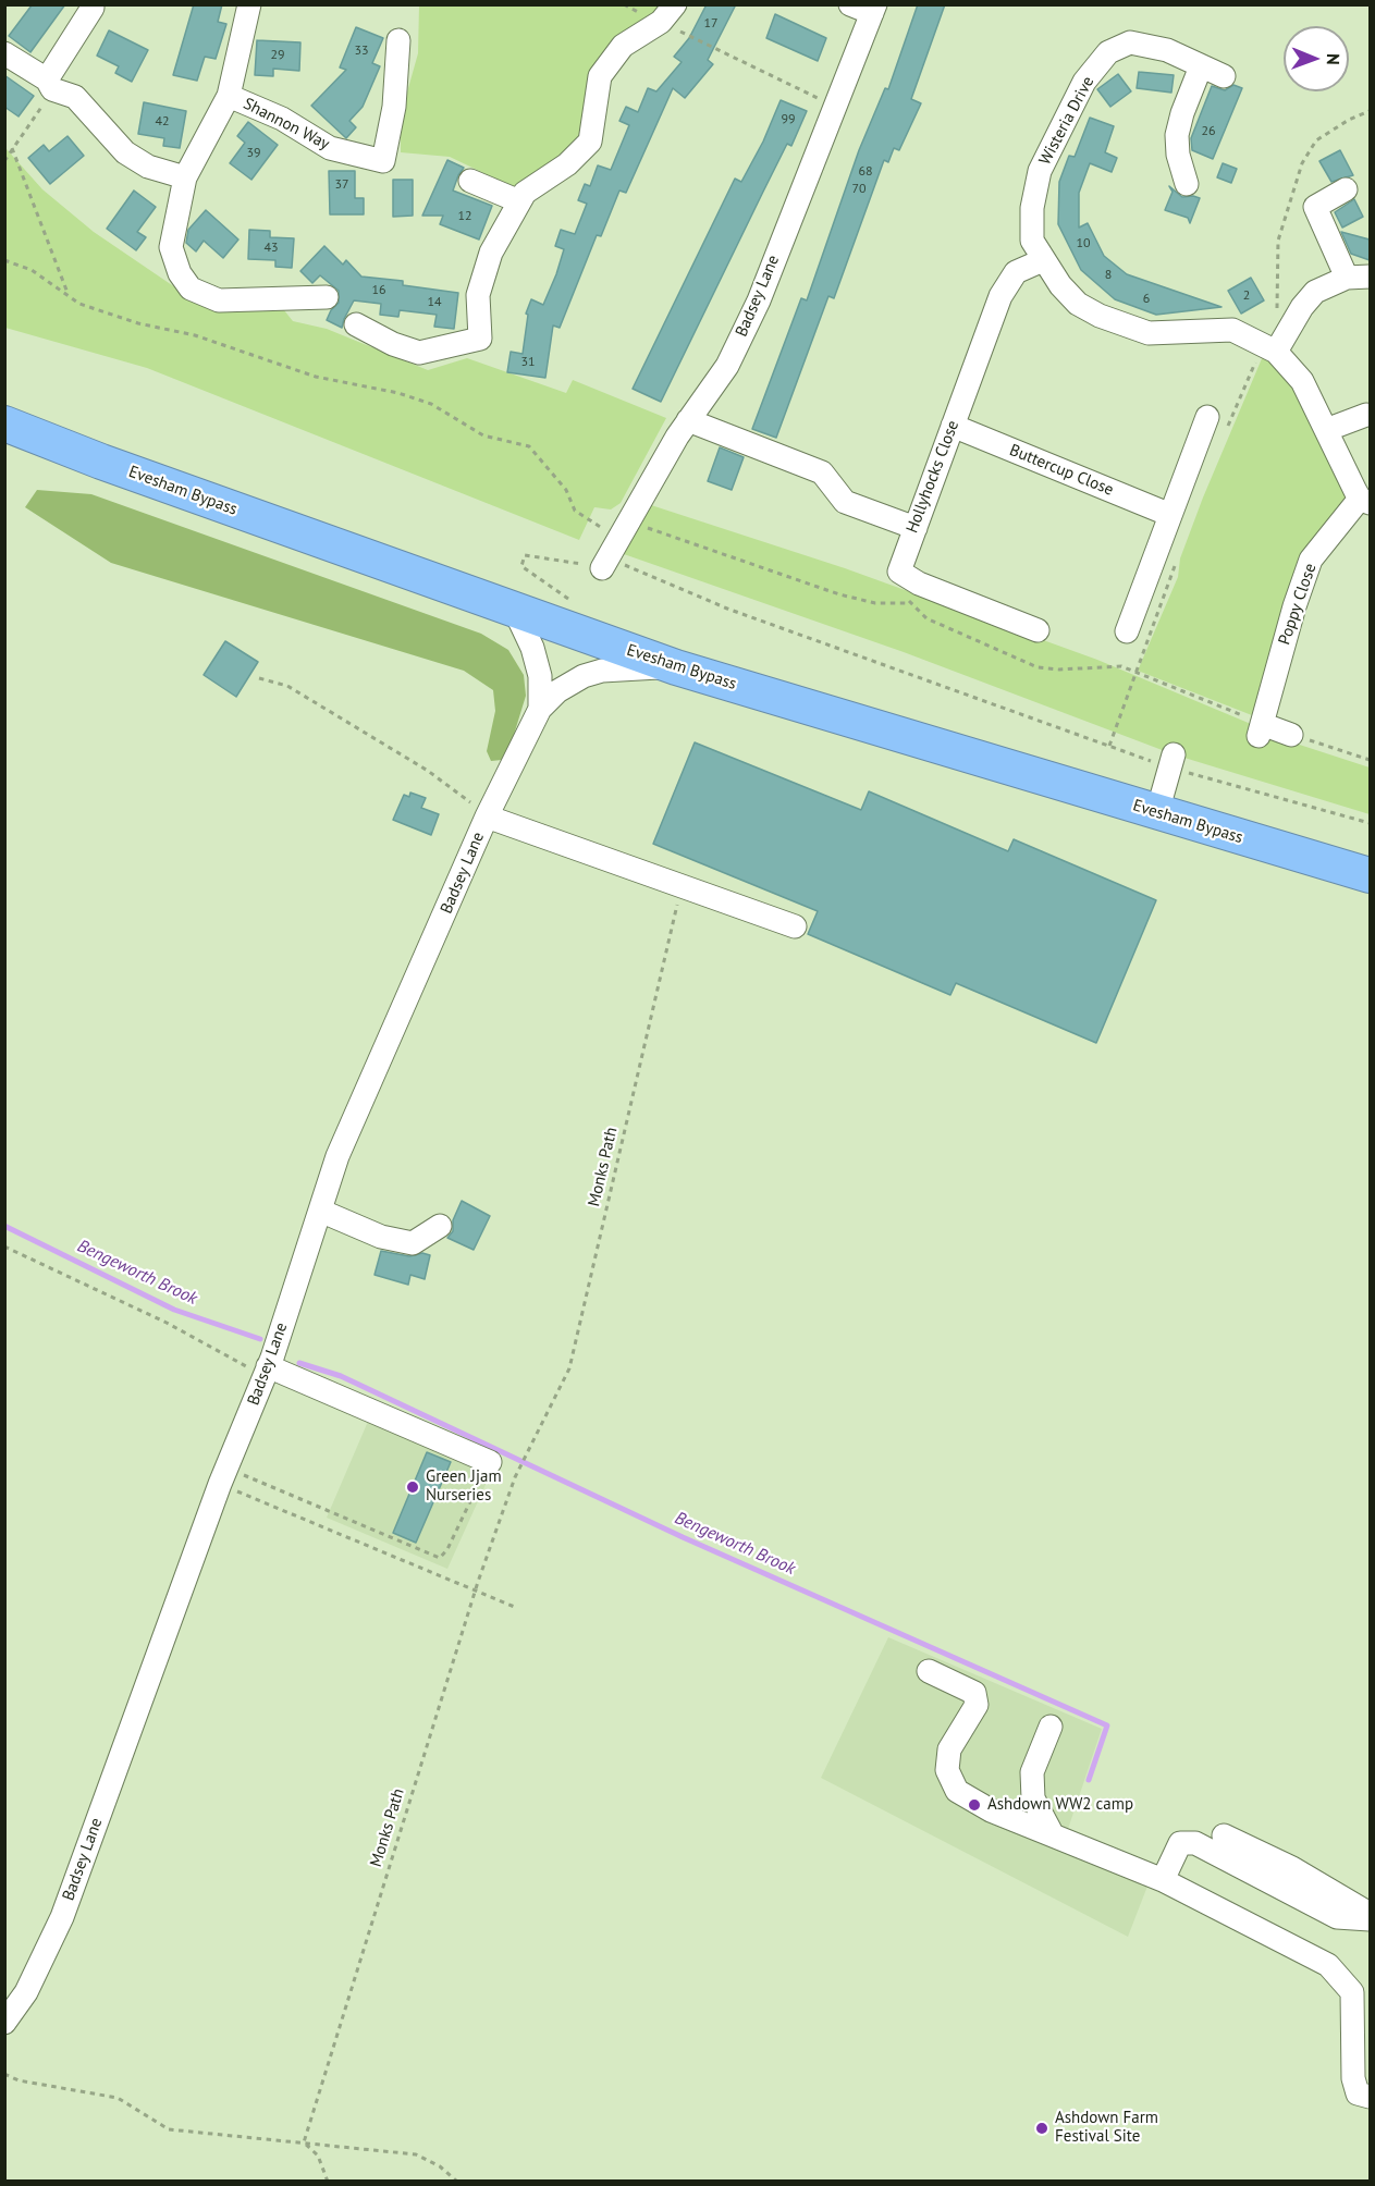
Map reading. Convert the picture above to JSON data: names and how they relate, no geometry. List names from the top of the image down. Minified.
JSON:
{"streets":{"highway":["Evesham Bypass"],"street":["Wisteria Drive","Shannon Way","Badsey Lane","Buttercup Close","Hollyhocks Close","Poppy Close"],"path":["Monks Path"]},"crossings":[["Wisteria Drive","Hollyhocks Close"],["Badsey Lane","Evesham Bypass"],["Buttercup Close","Hollyhocks Close"]],"water":["Bengeworth Brook"],"places":["Green Jjam Nurseries","Ashdown WW2 camp","Ashdown Farm Festival Site"],"house_numbers":["17","33","29","99","42","26","39","68","37","70","12","10","43","8","16","2","6","14","31"],"north":"right"}
